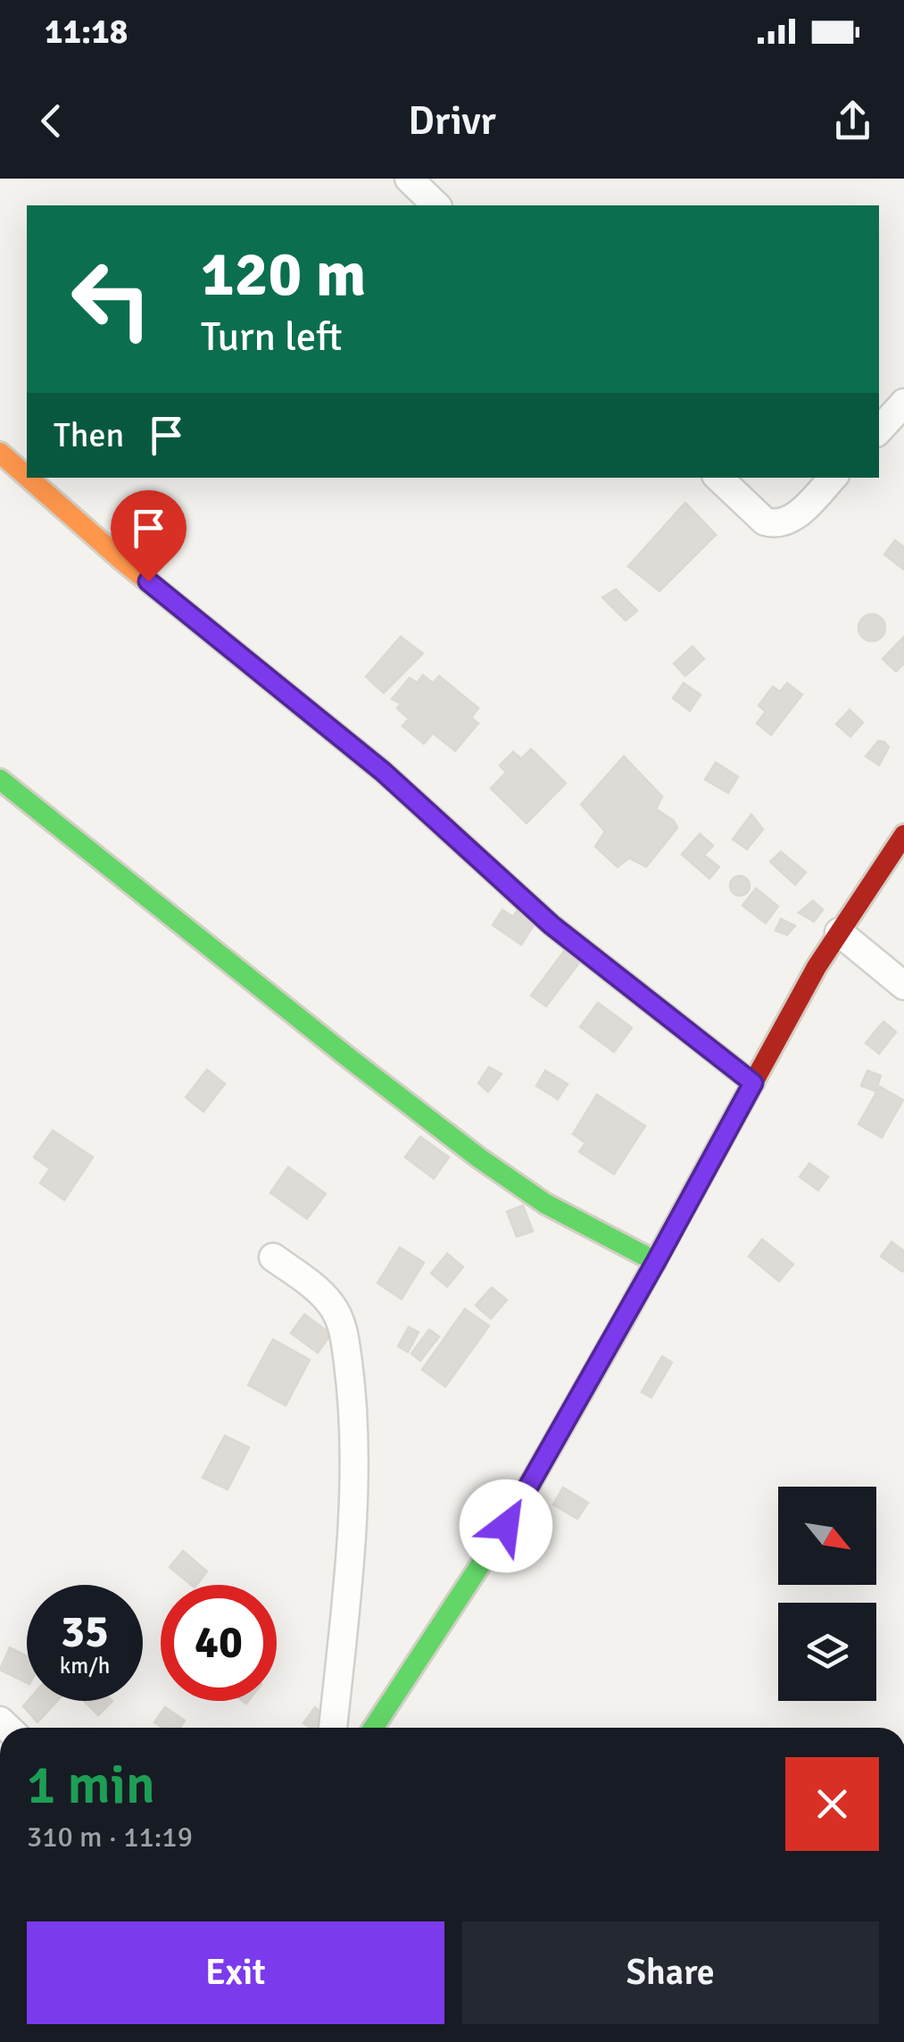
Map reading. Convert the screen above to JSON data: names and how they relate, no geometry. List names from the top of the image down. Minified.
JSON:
{"north":"bottom right","page":{"status":"11:18","header":"Drivr","turn":["120 m","Turn left"],"then":"Then","speed":"35 km/h","limit":"40","heading":["1 min","310 m · 11:19"],"buttons":["Exit","Share"]}}
